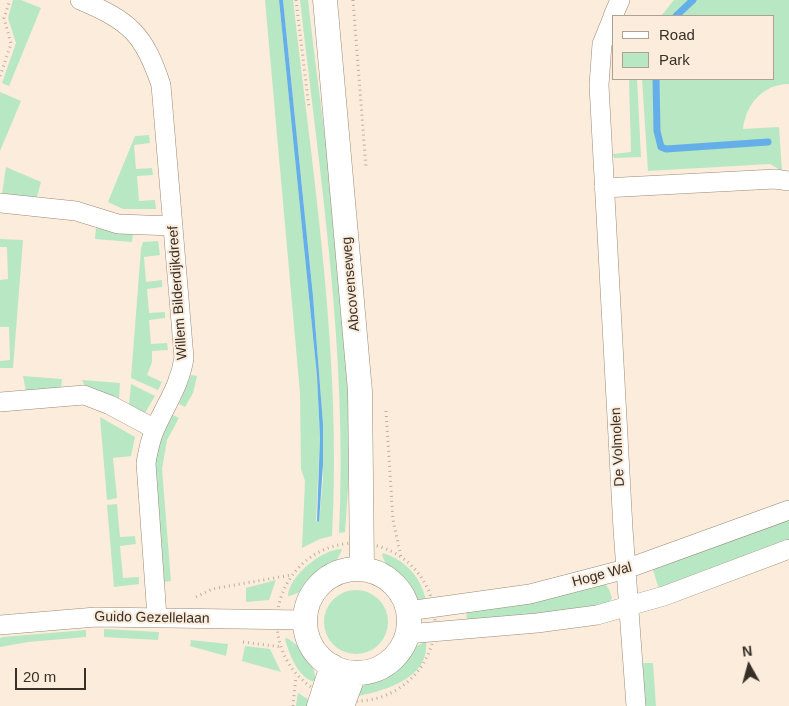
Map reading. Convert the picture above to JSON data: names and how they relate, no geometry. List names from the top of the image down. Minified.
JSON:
{"streets":{"street":["Abcovenseweg","Willem Bilderdijkdreef","De Volmolen","Hoge Wal","Guido Gezellelaan"]},"crossings":[["Abcovenseweg","Hoge Wal"],["Abcovenseweg","Guido Gezellelaan"],["Willem Bilderdijkdreef","Guido Gezellelaan"],["De Volmolen","Hoge Wal"],["Hoge Wal","Guido Gezellelaan"]],"legend":["Road","Park"],"scale_bar":"20 m","north":"top"}
